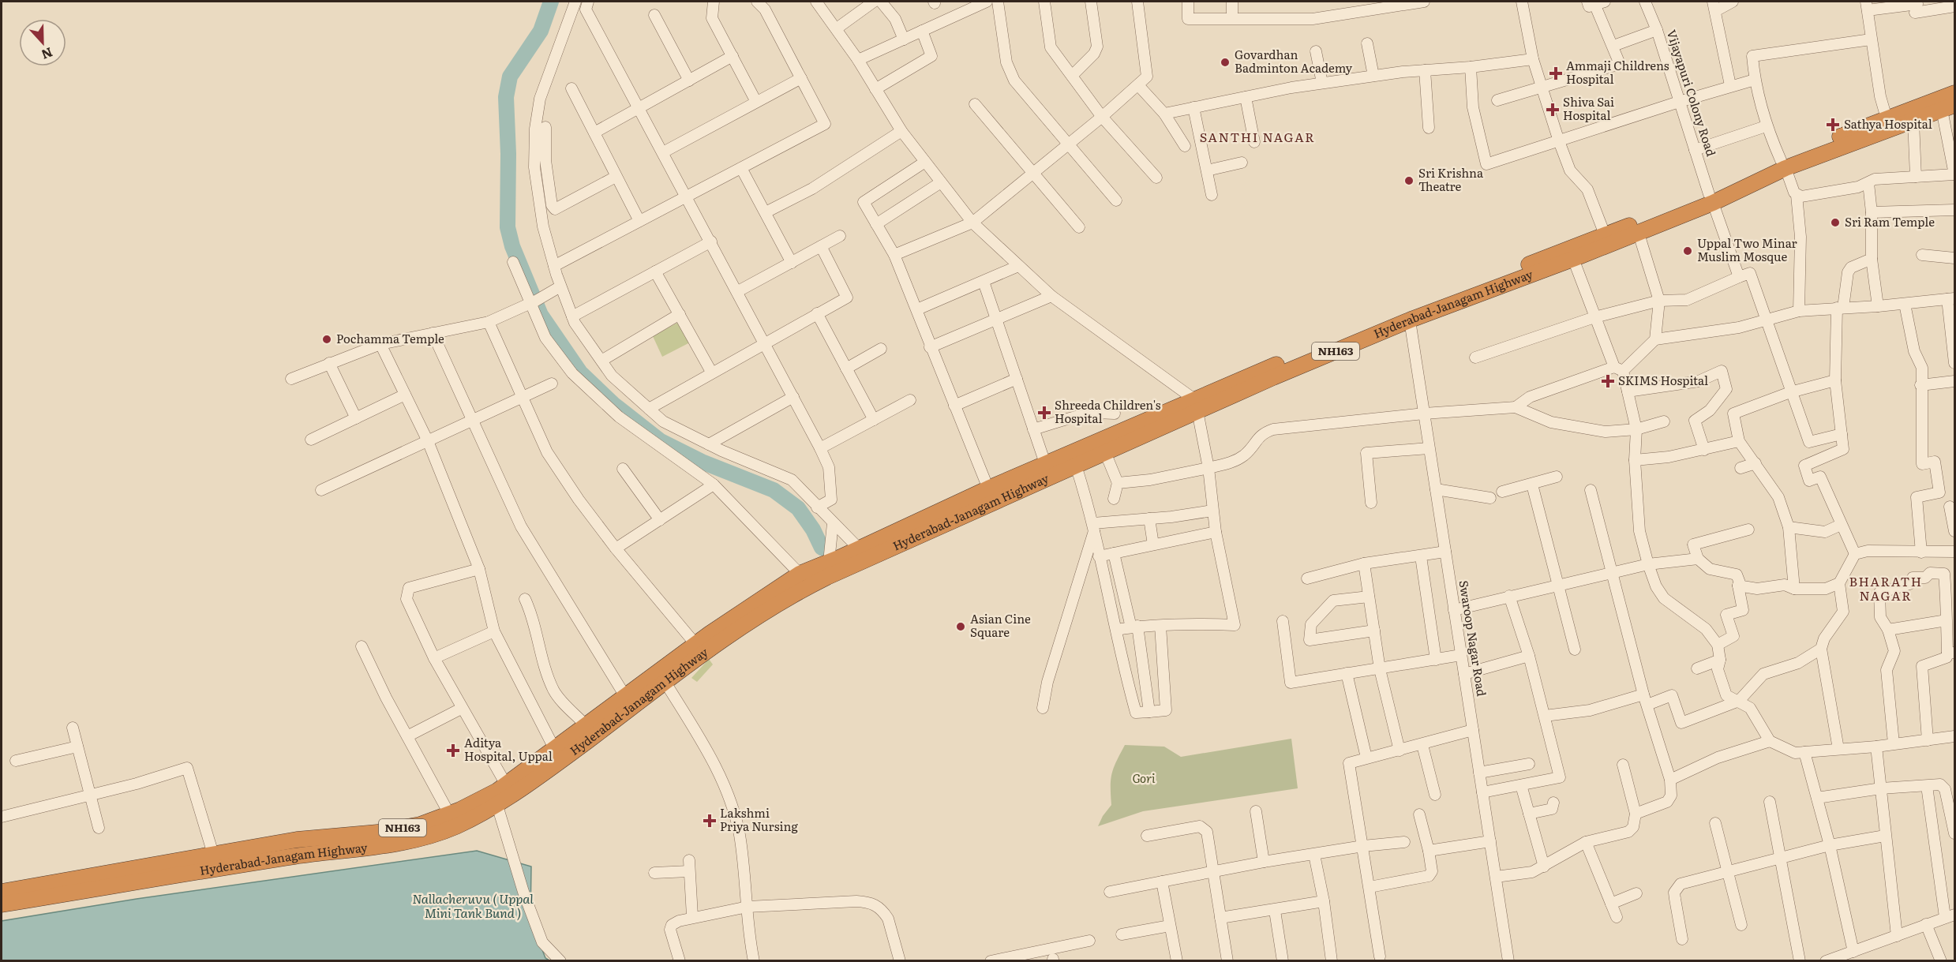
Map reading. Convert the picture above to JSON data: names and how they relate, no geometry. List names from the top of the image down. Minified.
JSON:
{"streets":{"highway":["Hyderabad-Janagam Highway","NH163"],"street":["Vijayapuri Colony Road","Swaroop Nagar Road"]},"crossings":[["Vijayapuri Colony Road","Hyderabad-Janagam Highway"],["Hyderabad-Janagam Highway","Swaroop Nagar Road"]],"districts":["SANTHI NAGAR","BHARATH NAGAR"],"water":["Nallacheruvu ( Uppal Mini Tank Bund )"],"parks":["Gori"],"places":{"other":["Govardhan Badminton Academy","Sri Krishna Theatre","Sri Ram Temple","Uppal Two Minar Muslim Mosque","Pochamma Temple","Asian Cine Square"],"health":["Ammaji Childrens Hospital","Shiva Sai Hospital","Sathya Hospital","SKIMS Hospital","Shreeda Children's Hospital","Aditya Hospital, Uppal","Lakshmi Priya Nursing"]},"north":"bottom"}
